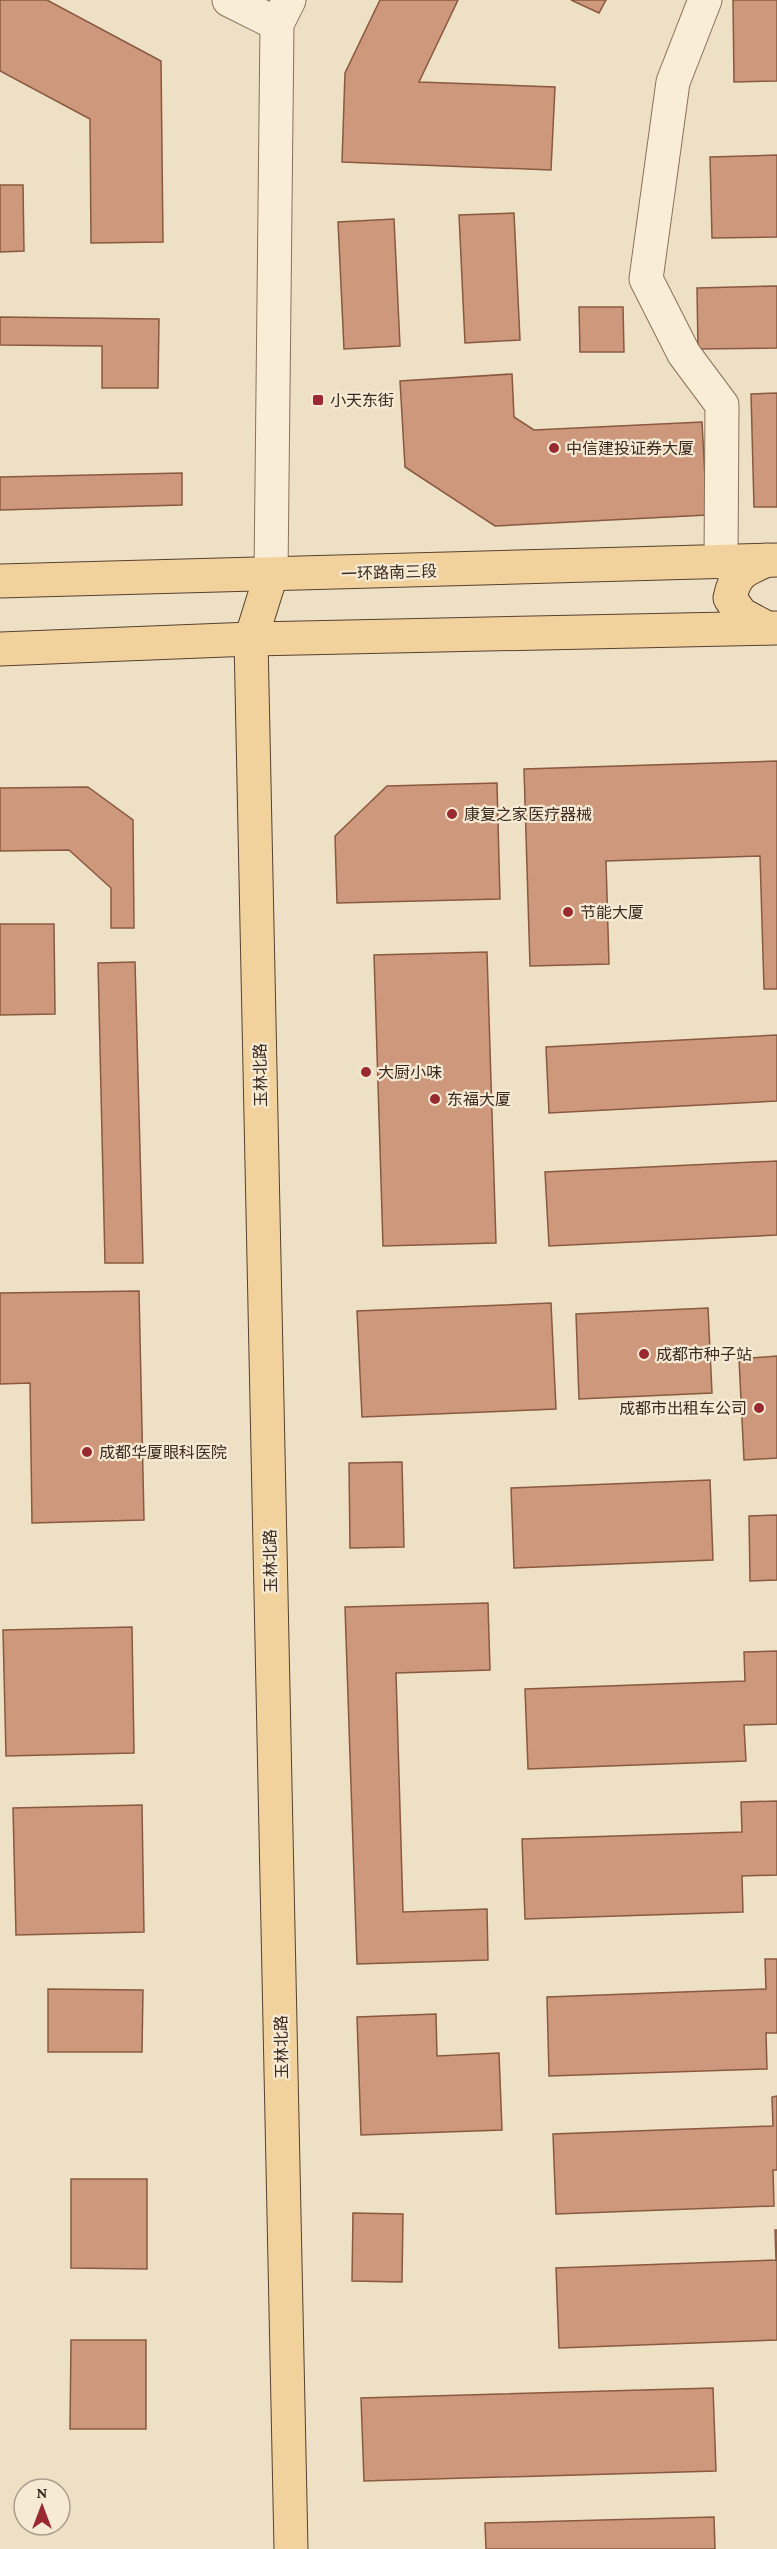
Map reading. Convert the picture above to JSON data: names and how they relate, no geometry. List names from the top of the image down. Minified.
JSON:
{"streets":{"main road":["一环路南三段","玉林北路"]},"crossings":[["一环路南三段","玉林北路"]],"places":{"transit":["小天东街"],"other":["中信建投证券大厦","康复之家医疗器械","节能大厦","大厨小味","东福大厦","成都市种子站","成都市出租车公司","成都华厦眼科医院"]},"north":"top"}
